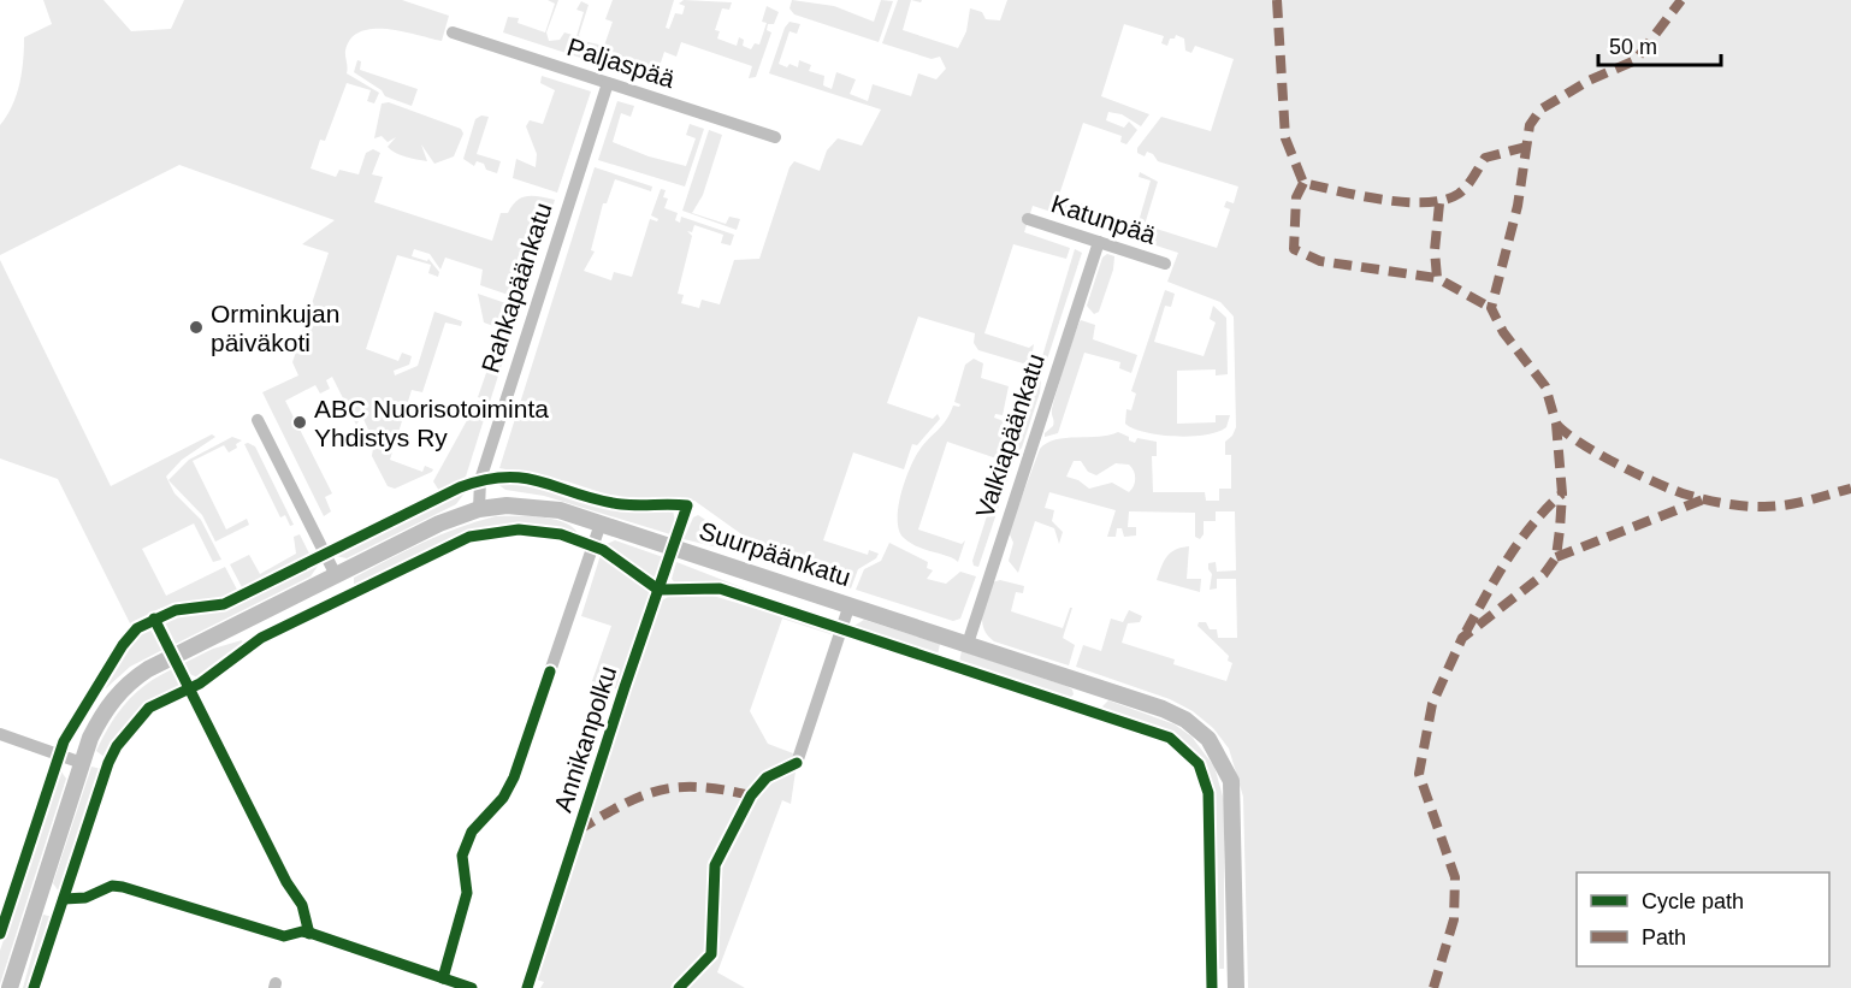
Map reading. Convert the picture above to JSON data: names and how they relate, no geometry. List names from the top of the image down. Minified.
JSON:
{"streets":{"street":["Paljaspää","Katunpää","Rahkapäänkatu","Valkiapäänkatu","Suurpäänkatu"],"cycle path":["Annikanpolku"]},"crossings":[["Paljaspää","Rahkapäänkatu"],["Katunpää","Valkiapäänkatu"],["Rahkapäänkatu","Suurpäänkatu"],["Valkiapäänkatu","Suurpäänkatu"]],"places":["Orminkujan päiväkoti","ABC Nuorisotoiminta Yhdistys Ry"],"legend":["Cycle path","Path"],"scale_bar":"50 m"}
